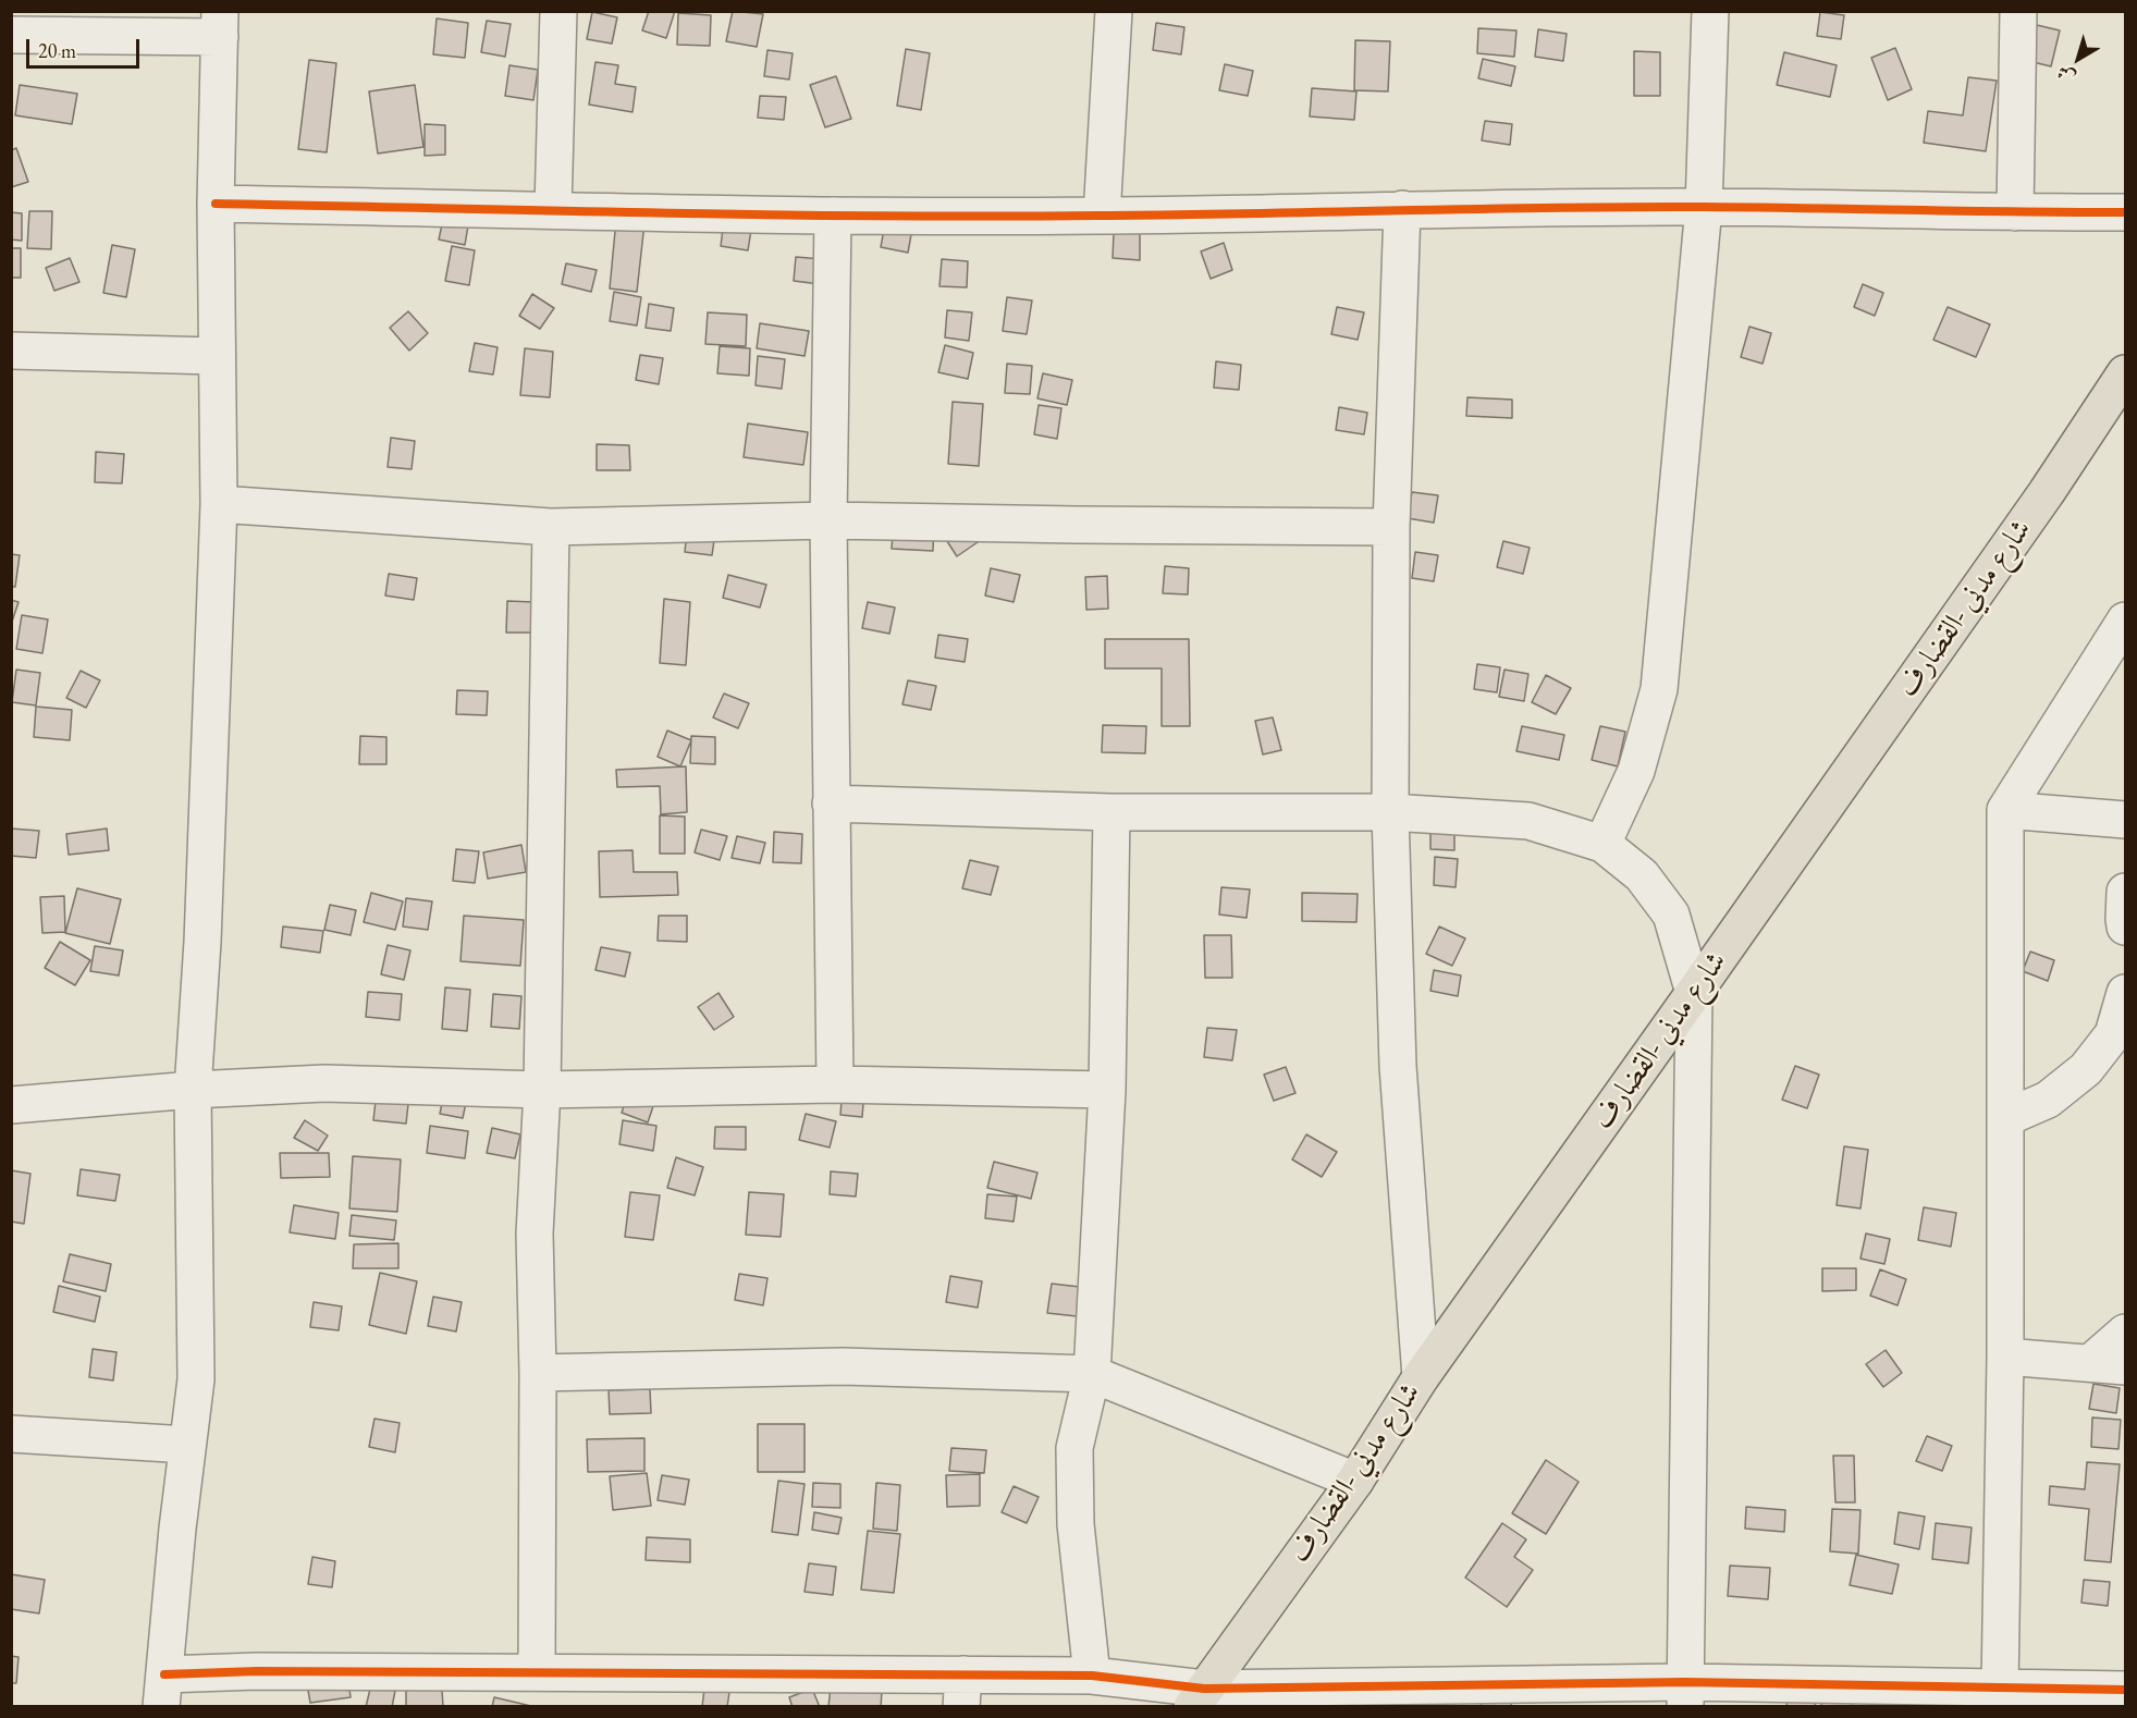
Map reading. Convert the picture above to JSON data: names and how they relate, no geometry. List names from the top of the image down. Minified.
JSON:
{"streets":{"highway":["شارع مدني -القضارف"]},"scale_bar":"20 m","north":"bottom left"}
